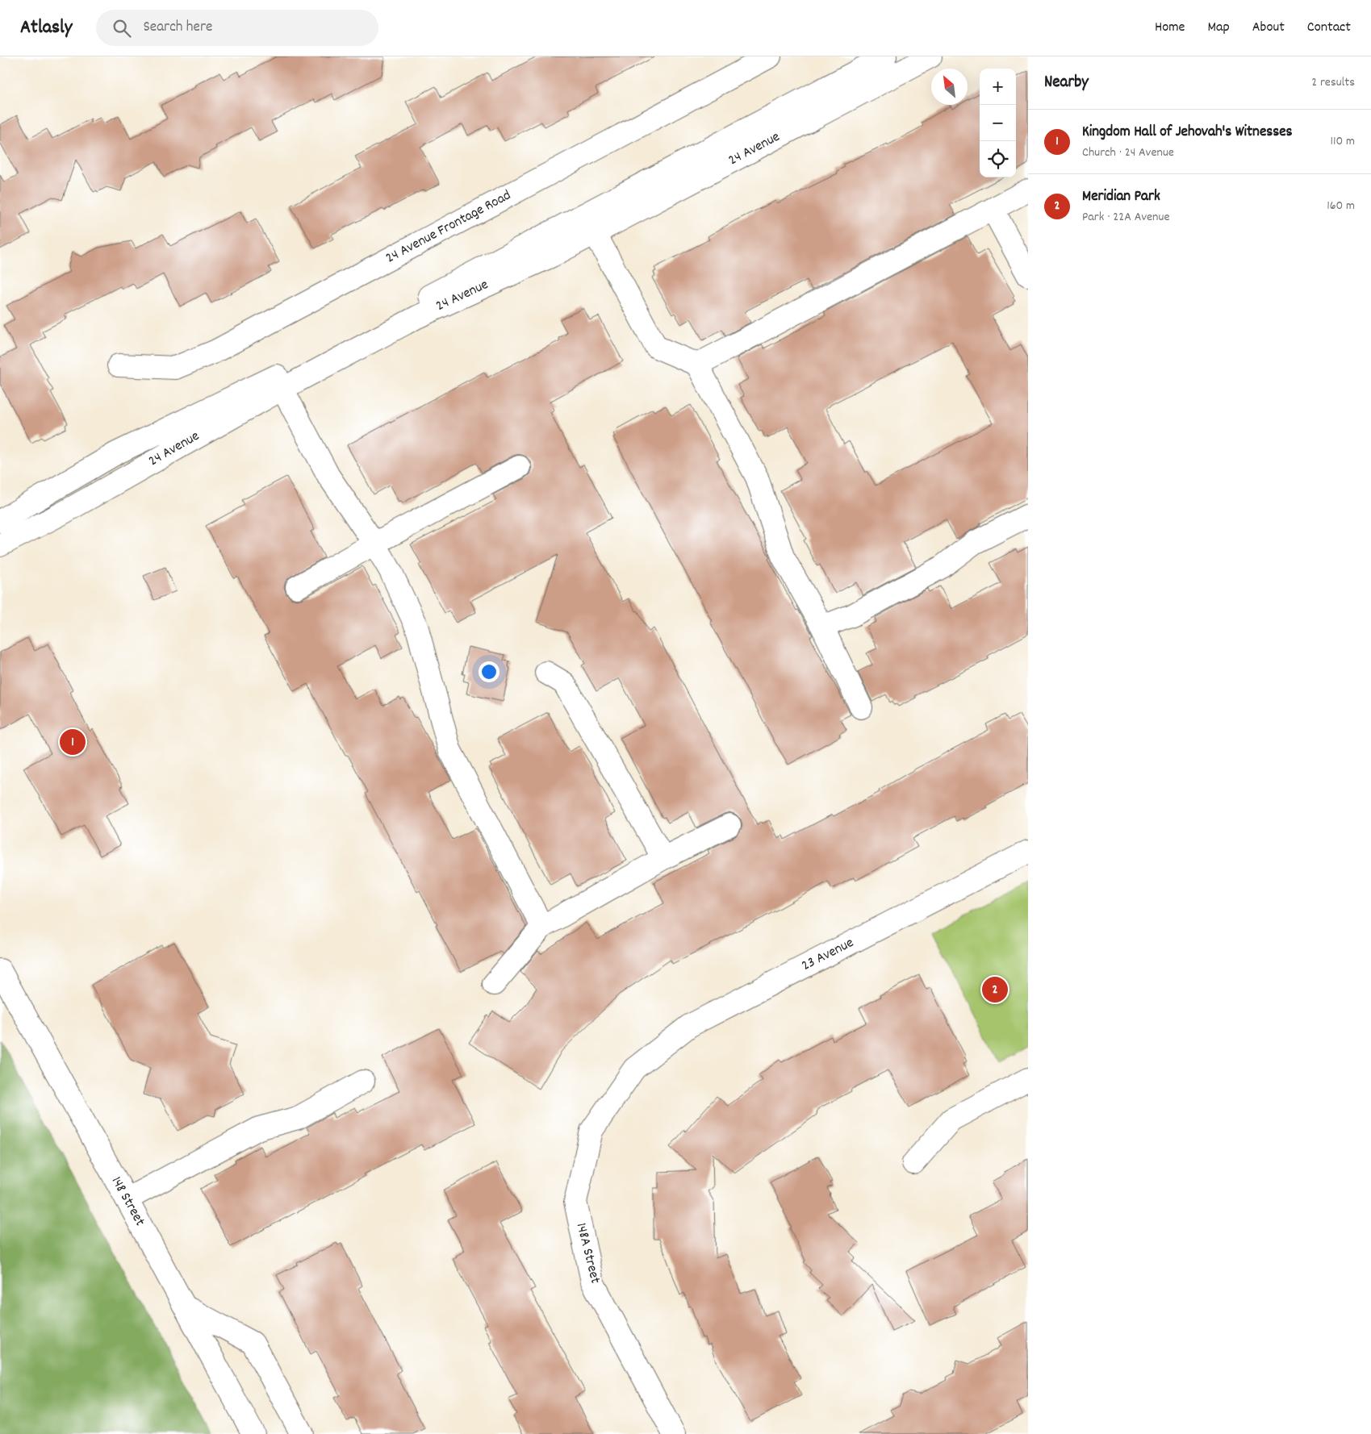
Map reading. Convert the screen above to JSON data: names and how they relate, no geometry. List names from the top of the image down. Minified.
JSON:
{"streets":{"main road":["24 Avenue","24 Avenue Frontage Road","23 Avenue","148 Street","148A Street"]},"crossings":[["23 Avenue","148A Street"]],"north":"top left","page":{"header":"Atlasly","search":"Search here","nav":["Home","Map","About","Contact"],"heading":["Nearby","2 results"],"map_buttons":["+","−"],"list":[{"mark":"1","name":"Kingdom Hall of Jehovah's Witnesses","note":"Church · 24 Avenue","value":"110 m"},{"mark":"2","name":"Meridian Park","note":"Park · 22A Avenue","value":"160 m"}],"pins":["1","2"]}}
